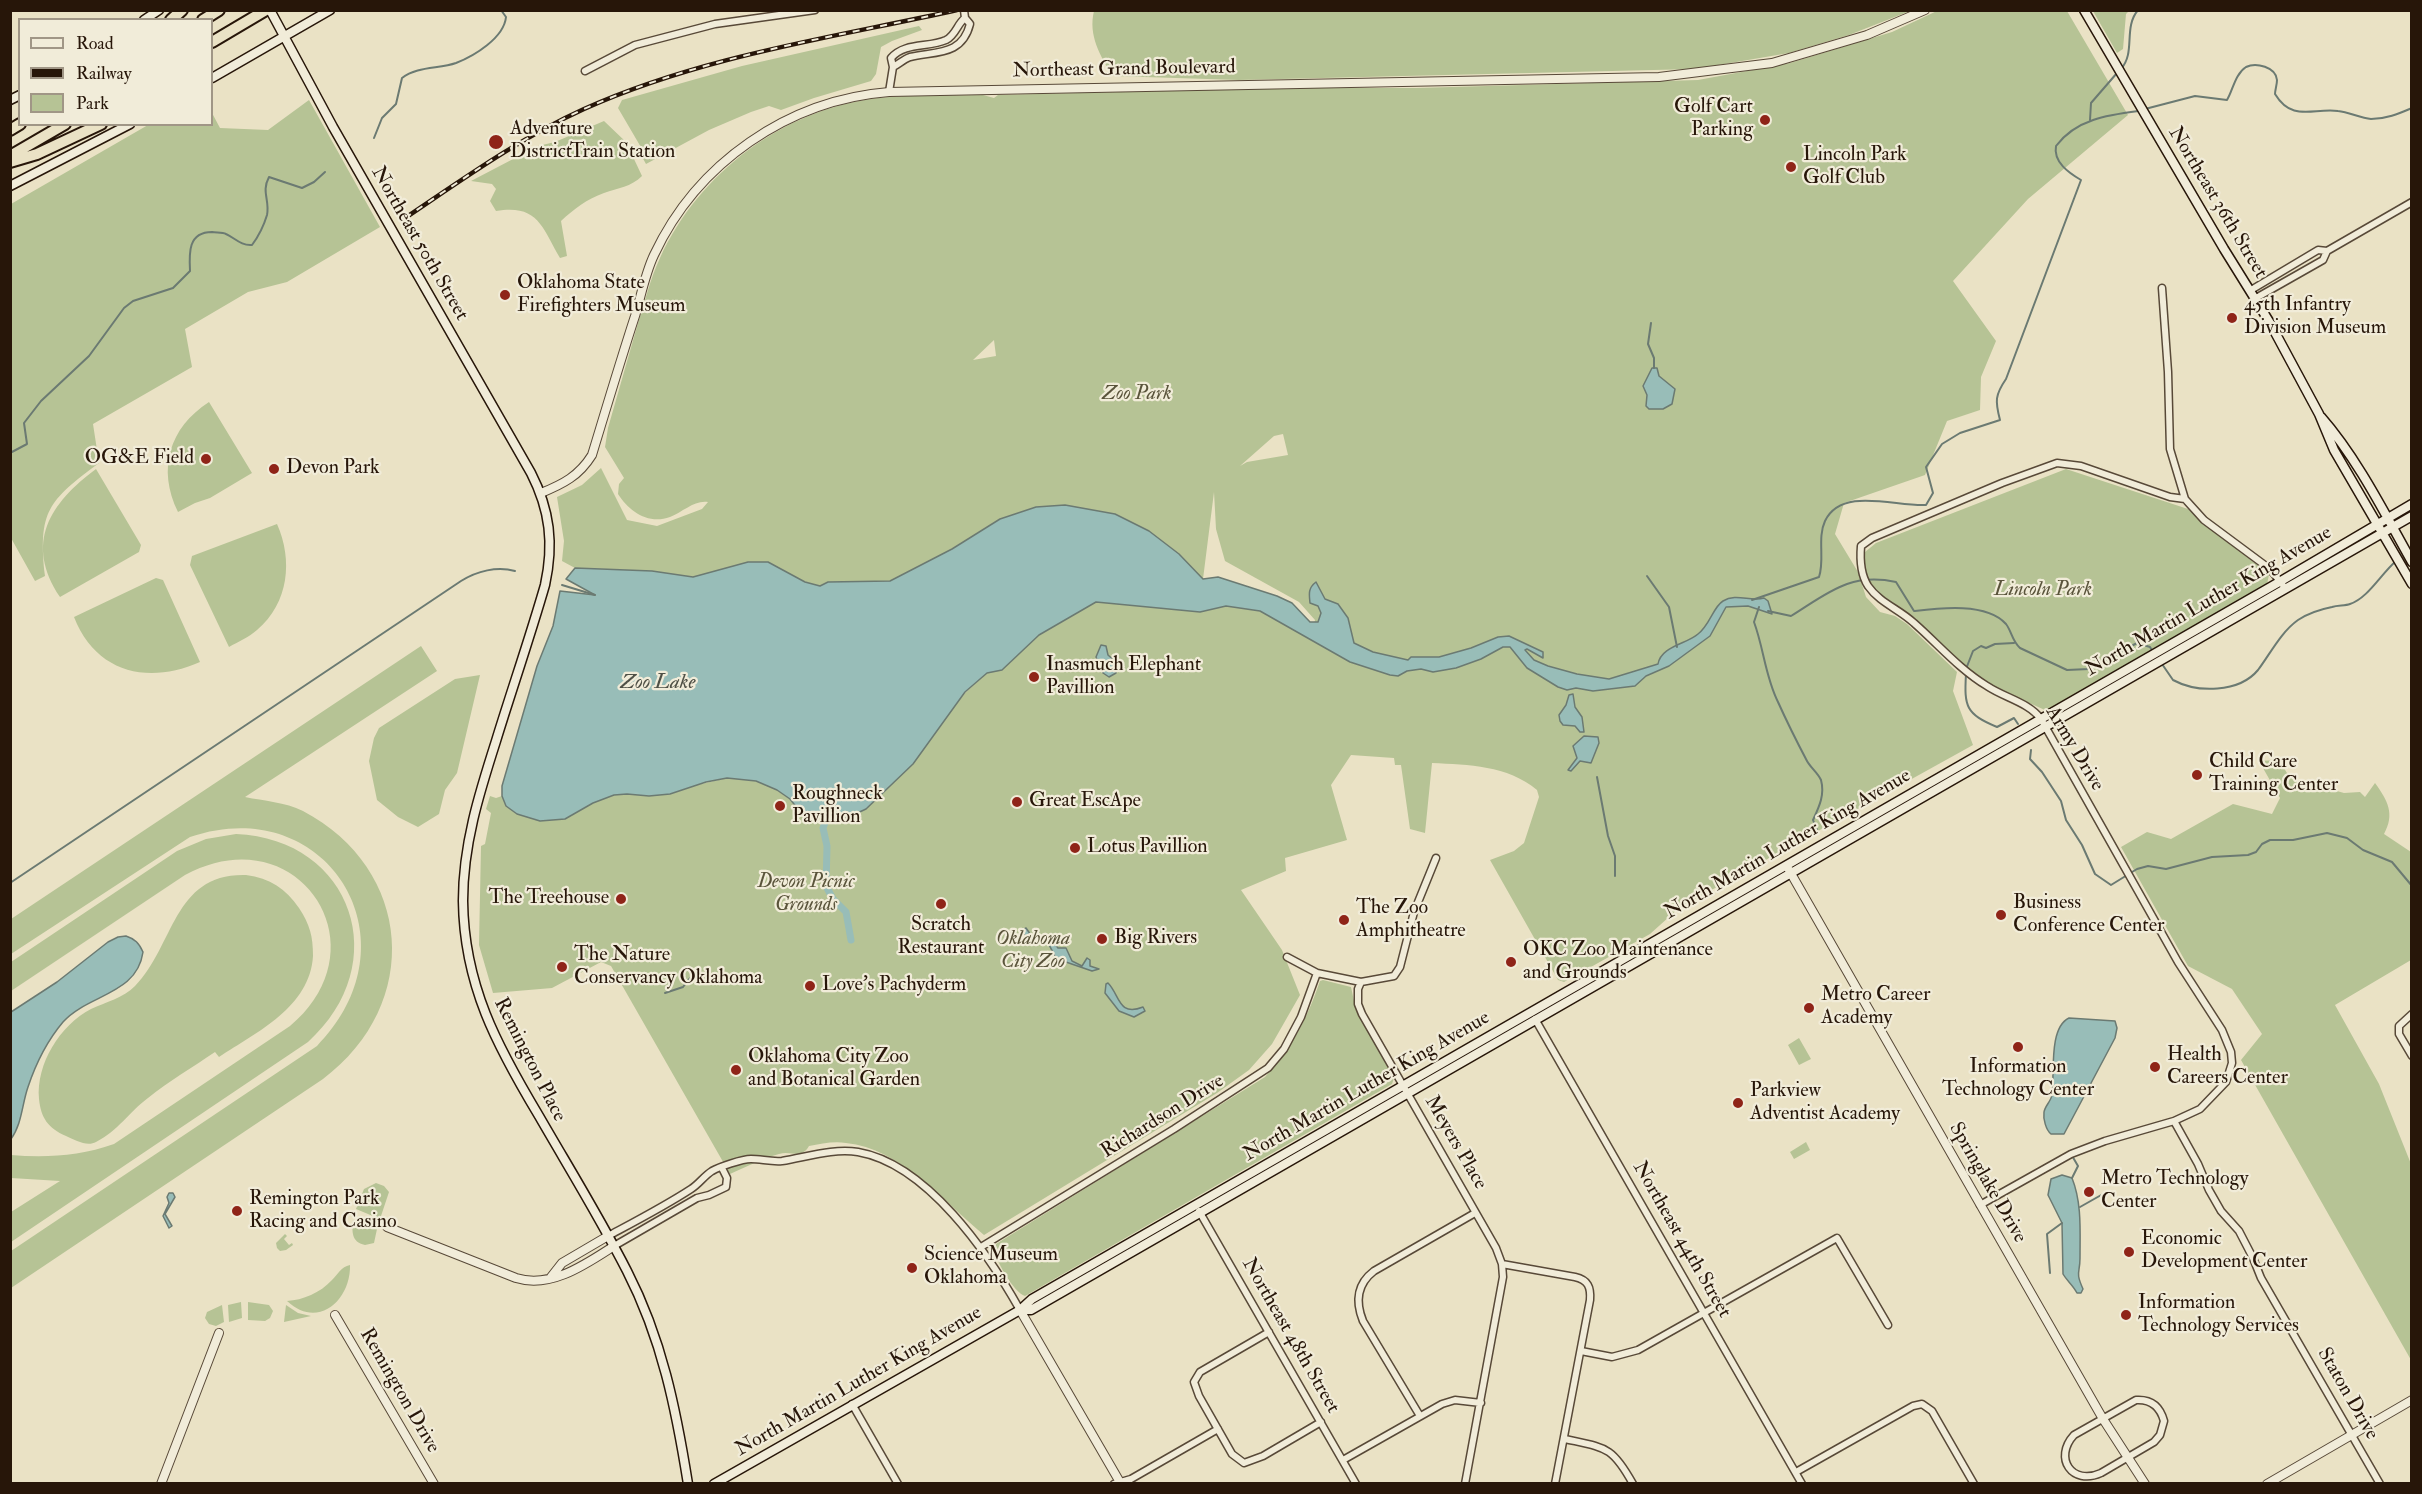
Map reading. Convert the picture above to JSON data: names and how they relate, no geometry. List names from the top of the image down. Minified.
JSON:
{"streets":{"main road":["Northeast 36th Street","Northeast 50th Street","North Martin Luther King Avenue","Remington Place"],"street":["Northeast Grand Boulevard","Army Drive","Richardson Drive","Meyers Place","Springlake Drive","Northeast 44th Street","Northeast 48th Street","Remington Drive","Staton Drive"]},"crossings":[["Northeast Grand Boulevard","Northeast 50th Street"],["Northeast Grand Boulevard","Remington Place"],["Northeast 36th Street","North Martin Luther King Avenue"],["Northeast 50th Street","Remington Place"],["North Martin Luther King Avenue","Army Drive"],["North Martin Luther King Avenue","Meyers Place"],["North Martin Luther King Avenue","Springlake Drive"],["North Martin Luther King Avenue","Northeast 44th Street"],["North Martin Luther King Avenue","Northeast 48th Street"],["Army Drive","Springlake Drive"],["Army Drive","Staton Drive"]],"water":["Zoo Lake"],"parks":["Zoo Park","Lincoln Park","Devon Picnic Grounds","Oklahoma City Zoo"],"places":["Golf Cart Parking","Adventure DistrictTrain Station","Lincoln Park Golf Club","Oklahoma State Firefighters Museum","45th Infantry Division Museum","OG&E Field","Devon Park","Inasmuch Elephant Pavillion","Child Care Training Center","Great EscApe","Roughneck Pavillion","Lotus Pavillion","The Treehouse","Scratch Restaurant","Business Conference Center","The Zoo Amphitheatre","Big Rivers","OKC Zoo Maintenance and Grounds","The Nature Conservancy Oklahoma","Love's Pachyderm","Metro Career Academy","Information Technology Center","Health Careers Center","Oklahoma City Zoo and Botanical Garden","Parkview Adventist Academy","Metro Technology Center","Remington Park Racing and Casino","Economic Development Center","Science Museum Oklahoma","Information Technology Services"],"legend":["Road","Railway","Park"]}
